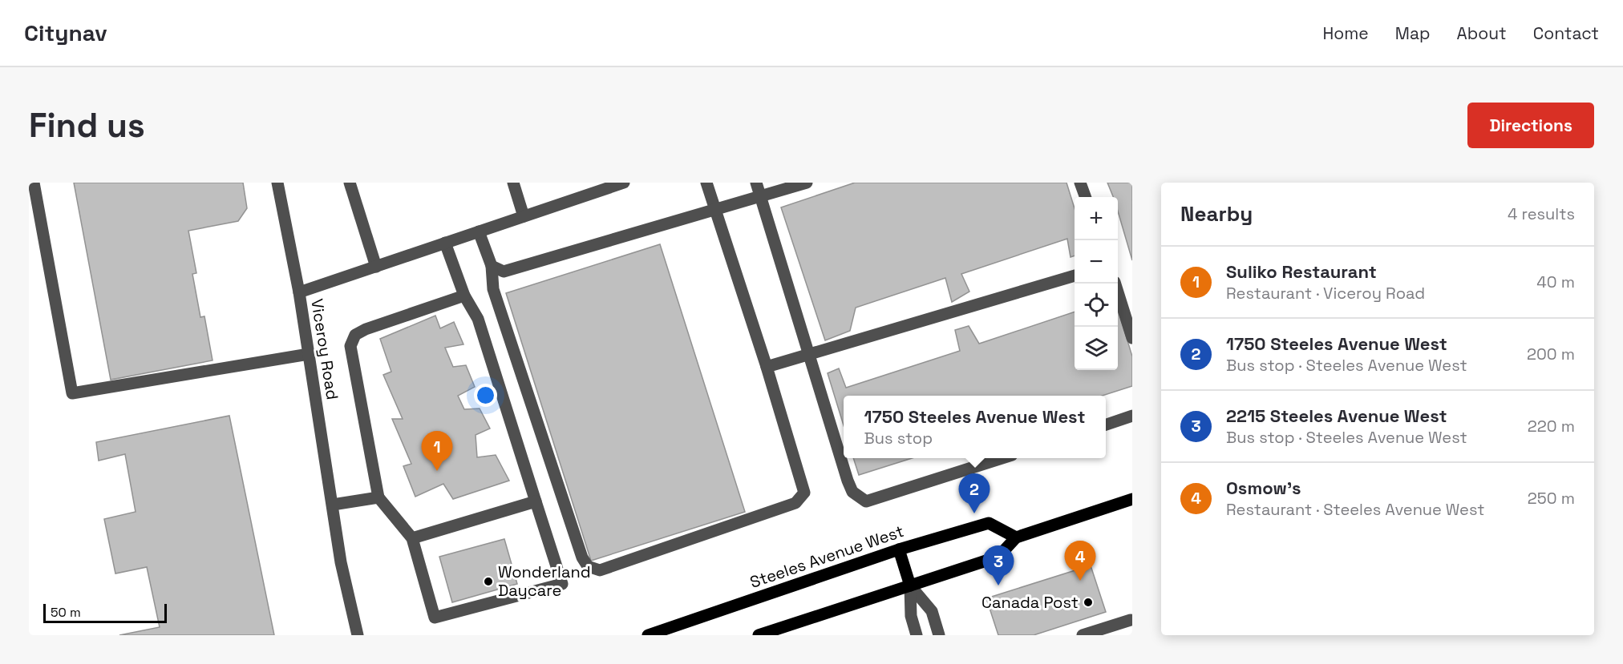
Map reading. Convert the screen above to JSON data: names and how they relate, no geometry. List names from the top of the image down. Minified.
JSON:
{"streets":{"main road":["Steeles Avenue West"],"street":["Viceroy Road"]},"places":["Wonderland Daycare","Canada Post"],"scale_bar":"50 m","page":{"header":"Citynav","nav":["Home","Map","About","Contact"],"buttons":"Directions","title":"Find us","heading":["Nearby","4 results"],"map_buttons":["+","−"],"list":[{"mark":"1","name":"Suliko Restaurant","note":"Restaurant · Viceroy Road","value":"40 m"},{"mark":"2","name":"1750 Steeles Avenue West","note":"Bus stop · Steeles Avenue West","value":"200 m"},{"mark":"3","name":"2215 Steeles Avenue West","note":"Bus stop · Steeles Avenue West","value":"220 m"},{"mark":"4","name":"Osmow's","note":"Restaurant · Steeles Avenue West","value":"250 m"}],"popup":["1750 Steeles Avenue West","Bus stop"],"pins":["1","2","4","3"],"scale":"50 m"}}
